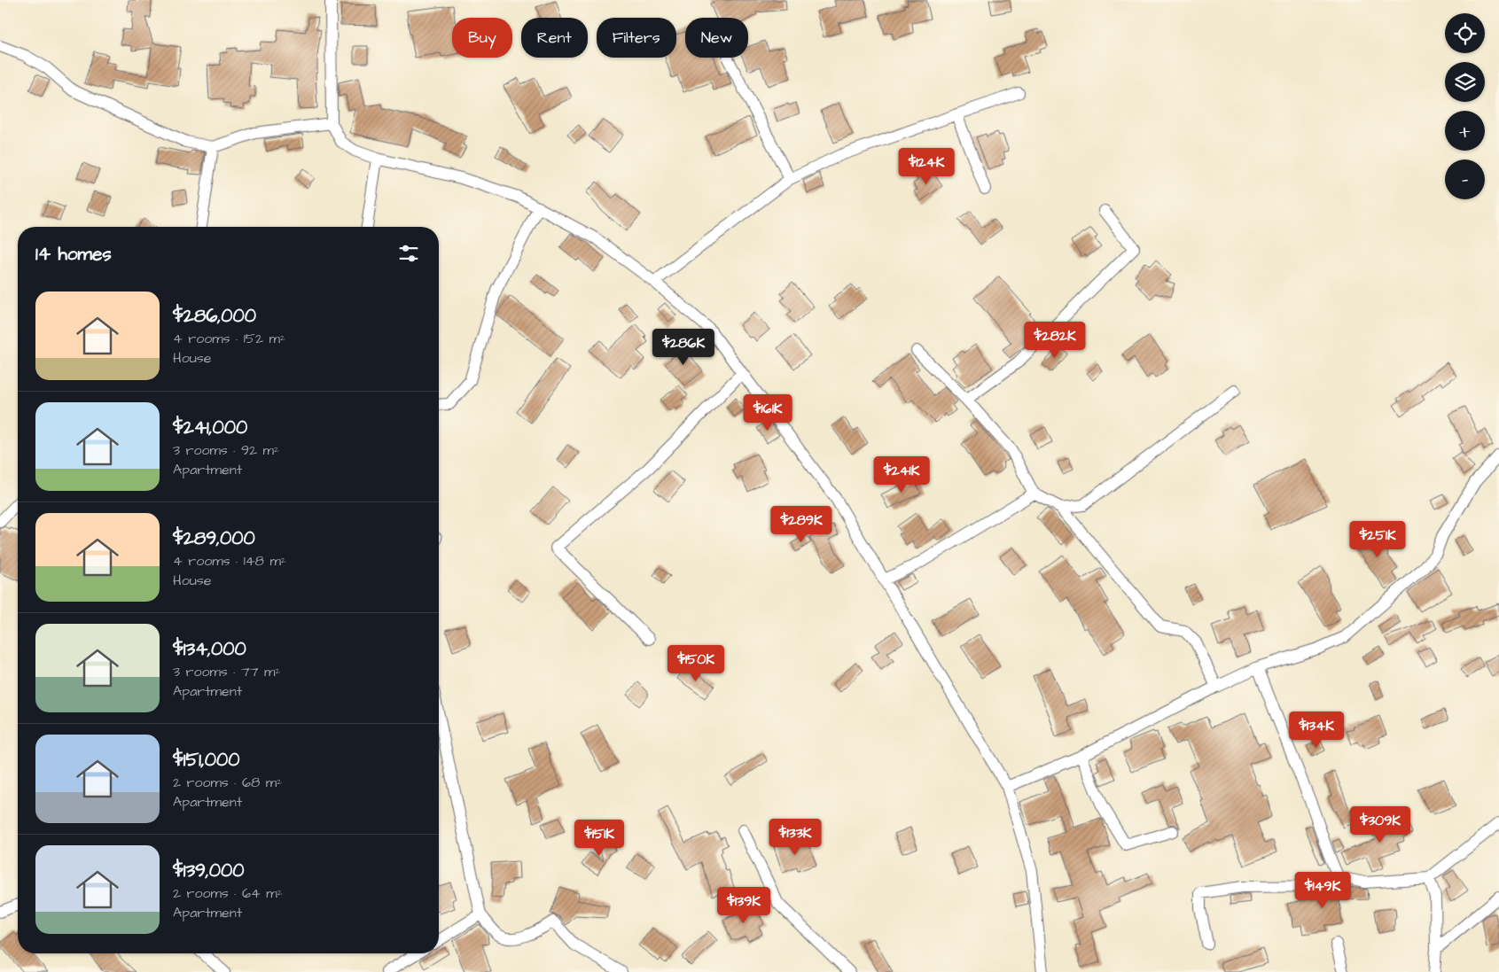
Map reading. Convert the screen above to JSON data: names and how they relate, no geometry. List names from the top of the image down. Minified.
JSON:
{"page":{"map_buttons":["+","−"],"chip":["Buy","Rent","Filters","New"],"price":["$124K","$282K","$286K","$161K","$241K","$289K","$251K","$150K","$134K","$309K","$133K","$151K","$149K","$139K"],"heading":"14 homes","list":[{"name":"$286,000","note":"4 rooms · 152 m² · House"},{"name":"$241,000","note":"3 rooms · 92 m² · Apartment"},{"name":"$289,000","note":"4 rooms · 148 m² · House"},{"name":"$134,000","note":"3 rooms · 77 m² · Apartment"},{"name":"$151,000","note":"2 rooms · 68 m² · Apartment"},{"name":"$139,000","note":"2 rooms · 64 m² · Apartment"}]}}
